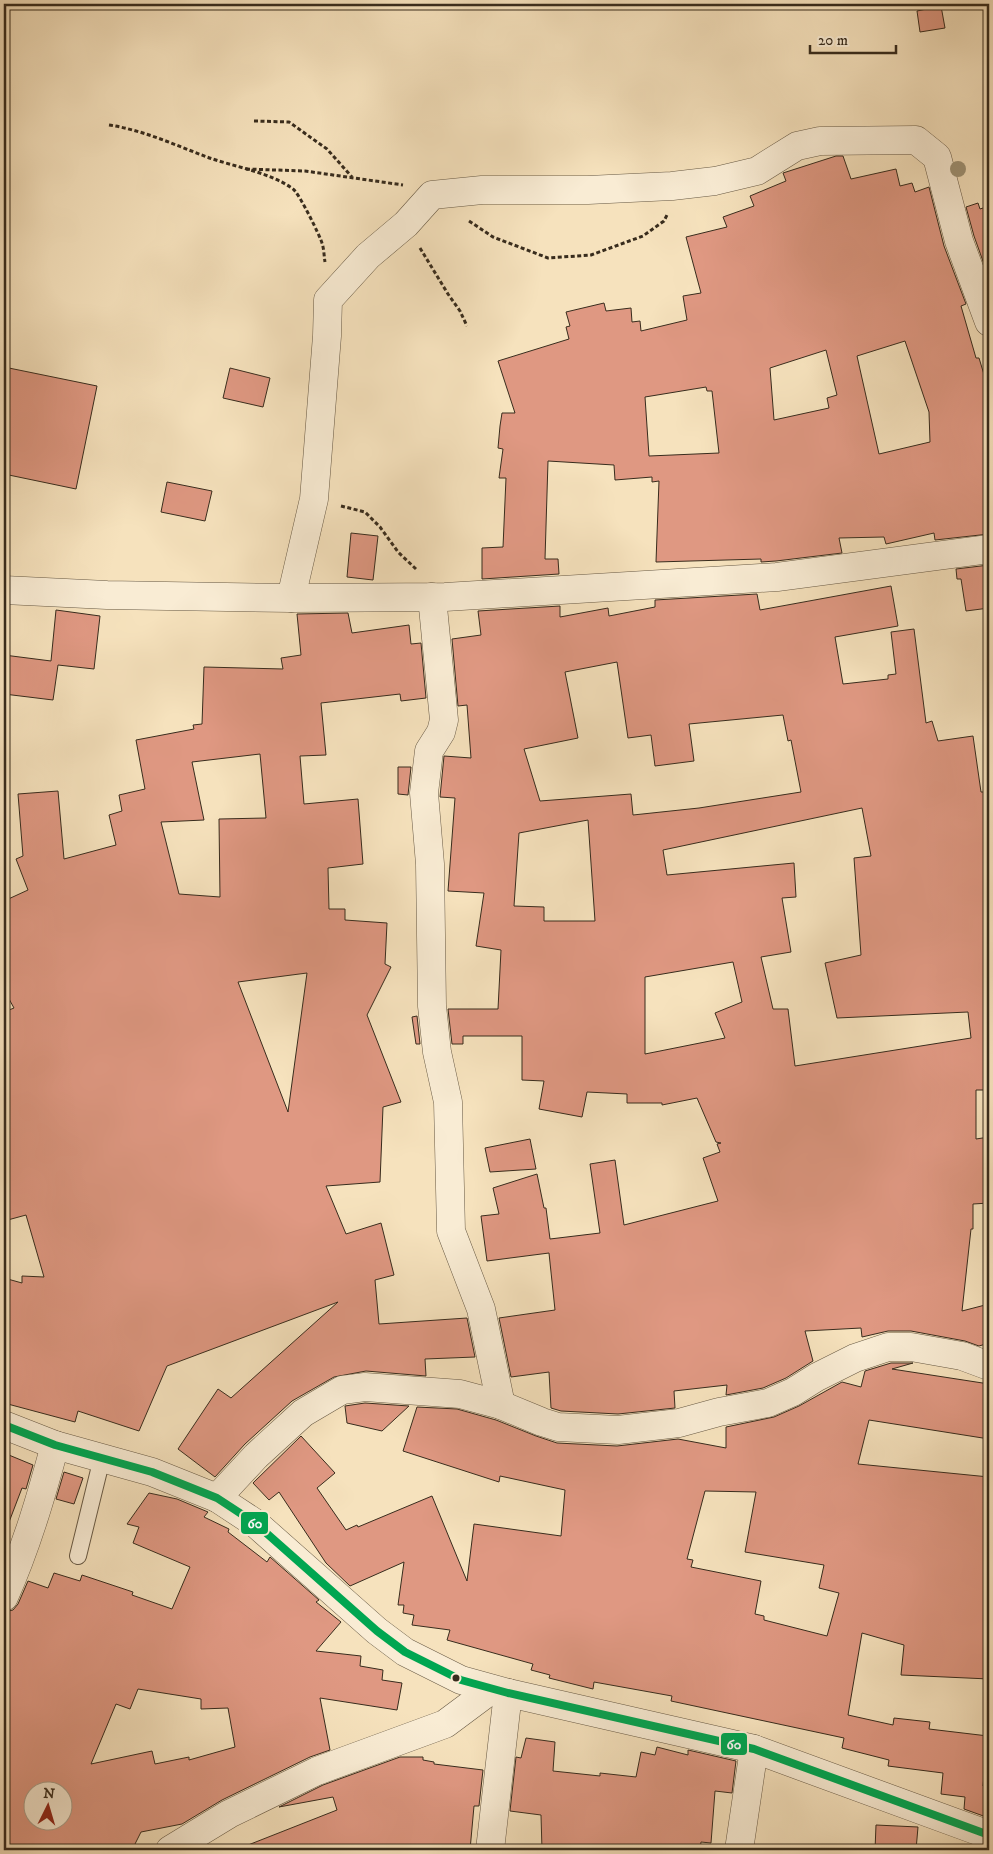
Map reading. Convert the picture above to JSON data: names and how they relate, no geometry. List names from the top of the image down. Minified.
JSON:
{"lines":["transit line 60"],"scale_bar":"20 m","north":"top"}
